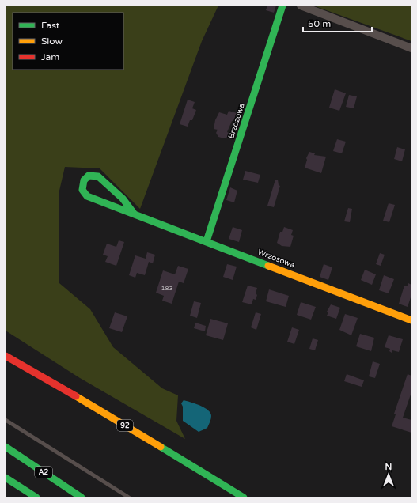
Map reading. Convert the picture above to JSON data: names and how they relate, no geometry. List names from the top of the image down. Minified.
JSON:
{"streets":{"main road":["Brzozowa","Wrzosowa","92","A2"]},"crossings":[["Brzozowa","Wrzosowa"]],"house_numbers":["183"],"legend":["Fast","Slow","Jam"],"scale_bar":"50 m","north":"top"}
